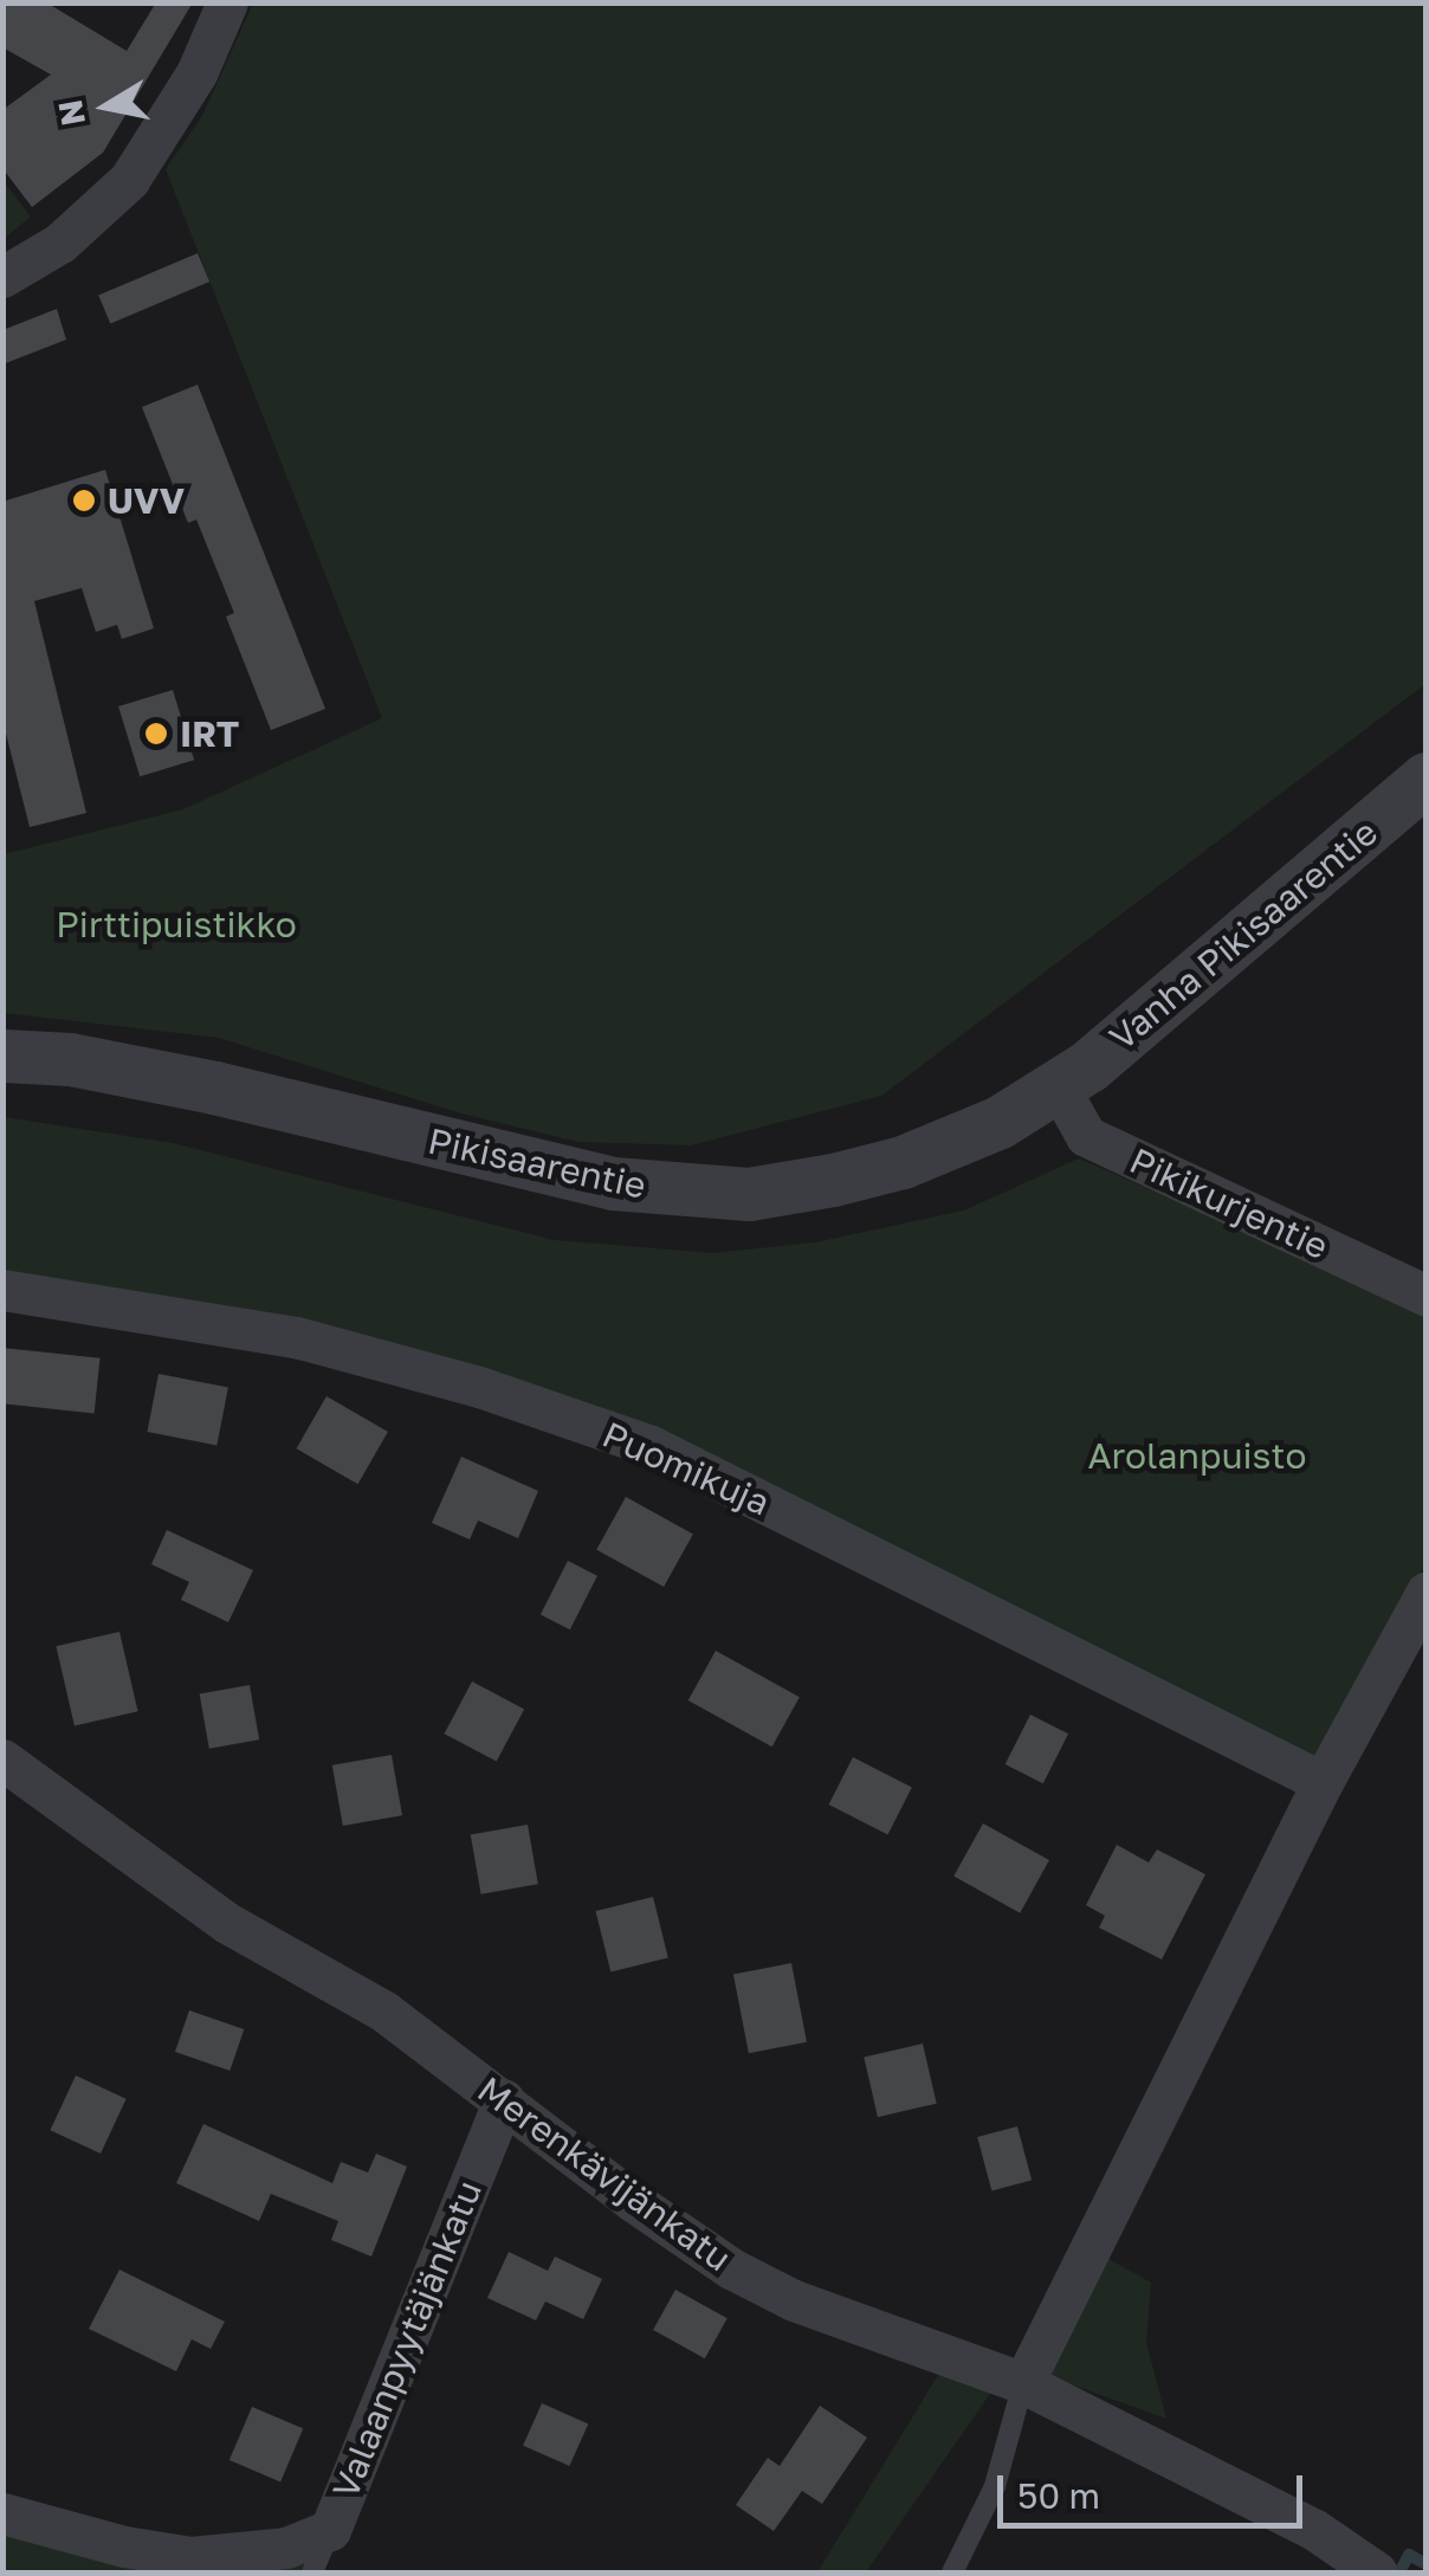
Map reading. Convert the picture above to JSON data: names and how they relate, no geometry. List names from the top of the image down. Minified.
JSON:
{"streets":{"street":["Vanha Pikisaarentie","Pikisaarentie","Pikikurjentie","Puomikuja","Merenkävijänkatu","Valaanpyytäjänkatu"]},"crossings":[["Vanha Pikisaarentie","Pikisaarentie"],["Vanha Pikisaarentie","Pikikurjentie"],["Pikisaarentie","Pikikurjentie"],["Merenkävijänkatu","Valaanpyytäjänkatu"]],"parks":["Pirttipuistikko","Arolanpuisto"],"places":["UVV","IRT"],"scale_bar":"50 m","north":"left"}
